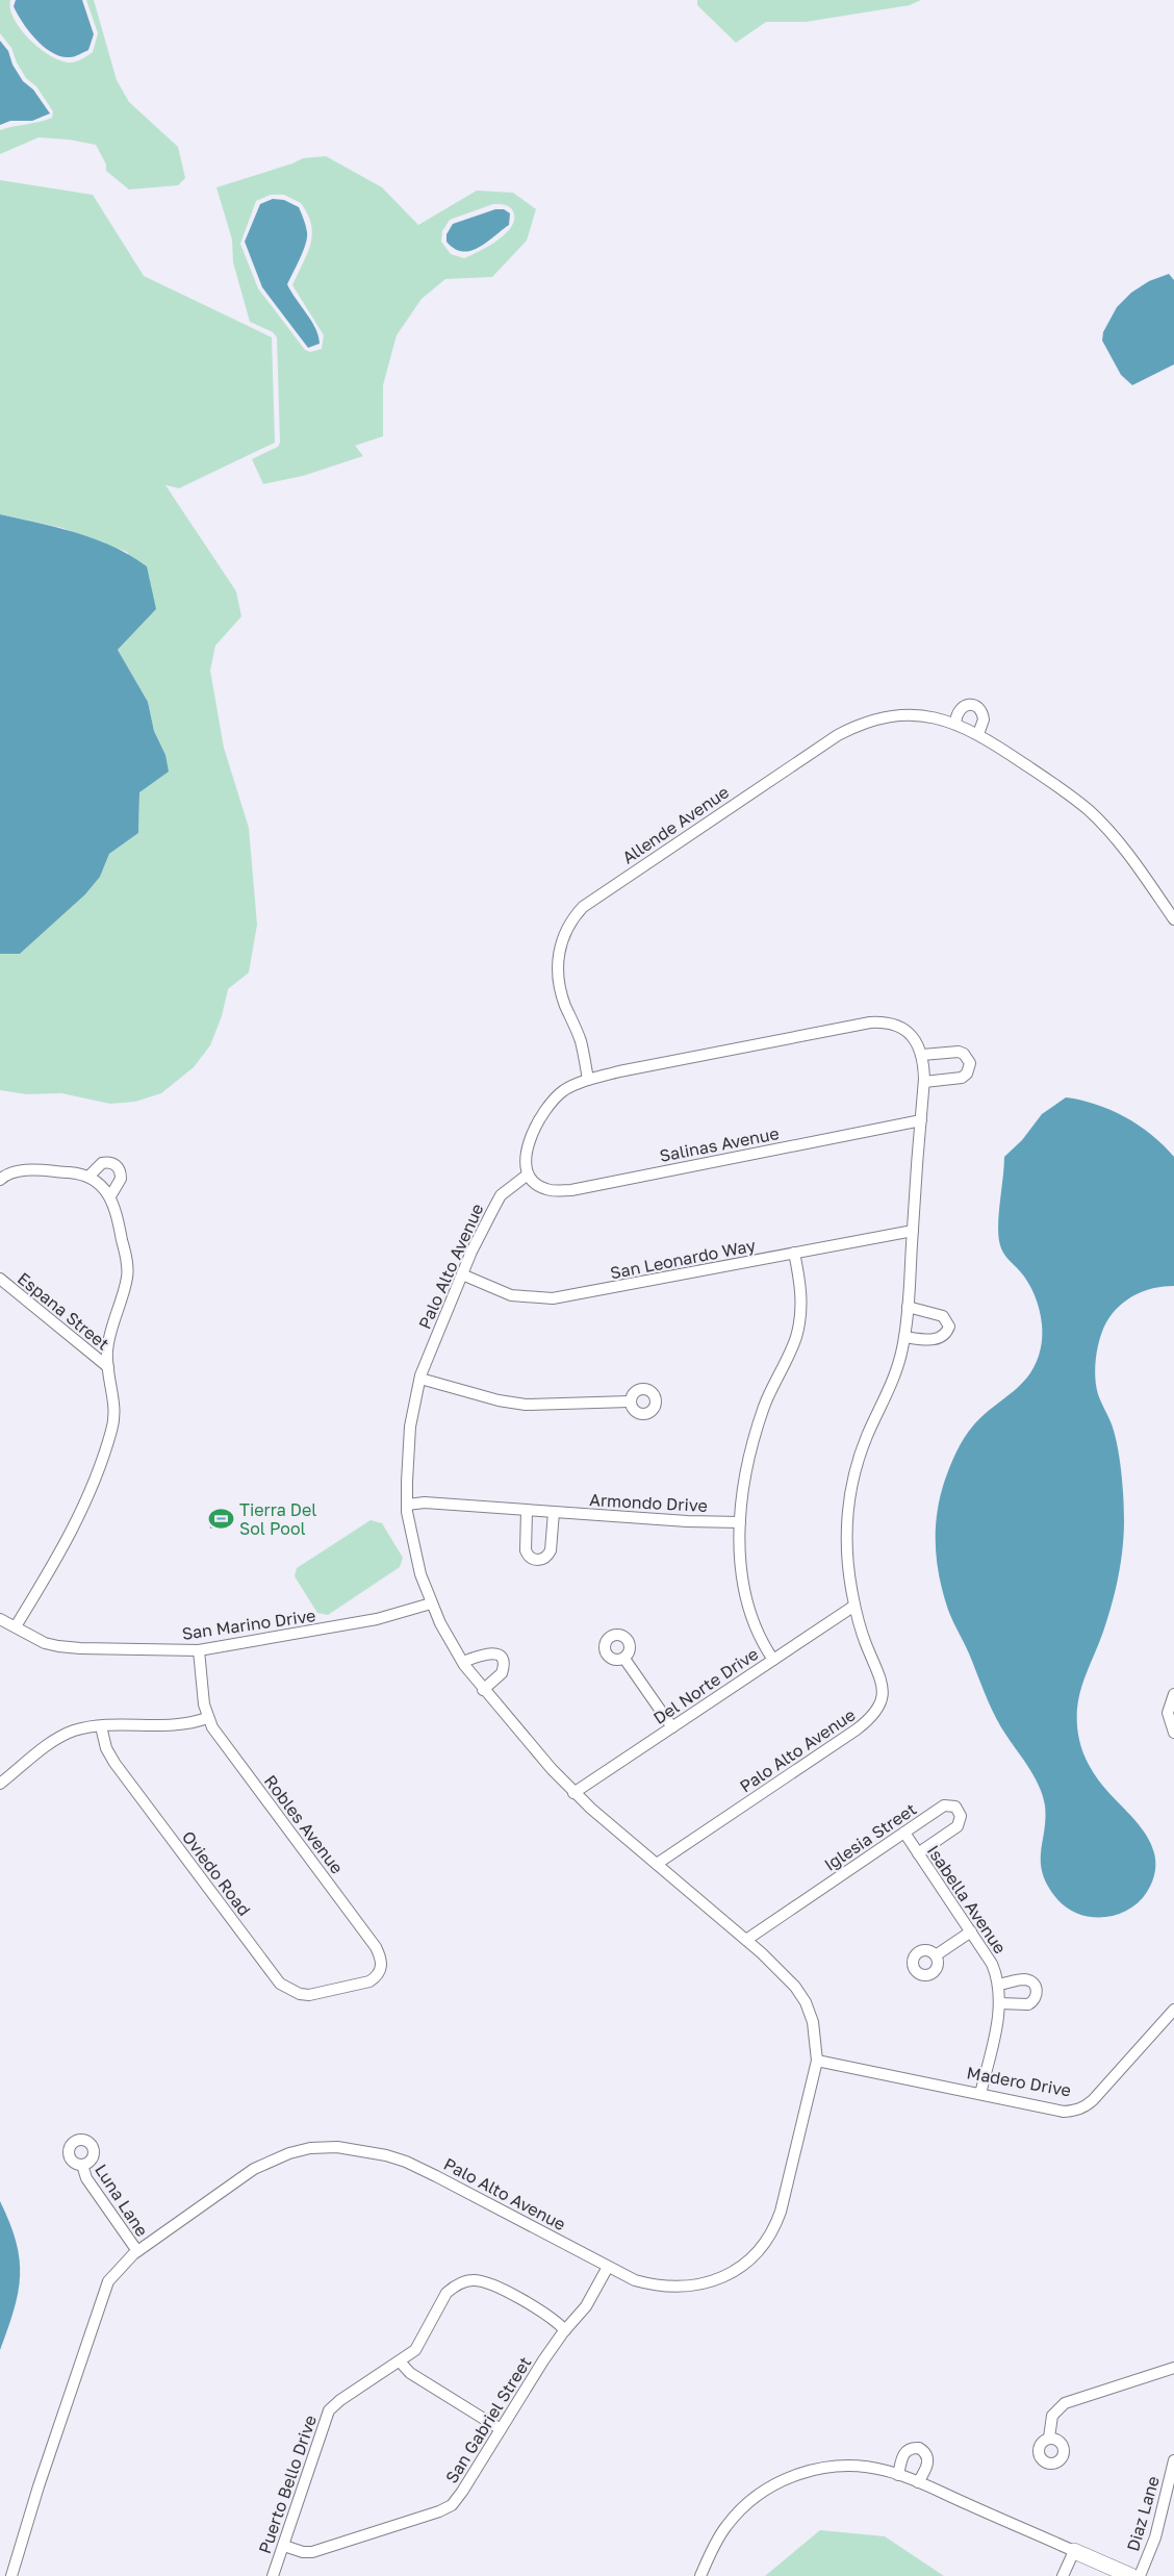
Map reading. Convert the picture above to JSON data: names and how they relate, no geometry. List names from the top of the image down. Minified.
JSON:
{"streets":{"street":["Allende Avenue","Salinas Avenue","San Leonardo Way","Palo Alto Avenue","Espana Street","Armondo Drive","San Marino Drive","Del Norte Drive","Robles Avenue","Iglesia Street","Oviedo Road","Isabella Avenue","Madero Drive","Luna Lane","San Gabriel Street","Puerto Bello Drive","Diaz Lane"]},"crossings":[["Salinas Avenue","Palo Alto Avenue"],["San Leonardo Way","Palo Alto Avenue"],["Palo Alto Avenue","Armondo Drive"],["Palo Alto Avenue","San Marino Drive"],["Palo Alto Avenue","Del Norte Drive"],["Palo Alto Avenue","Iglesia Street"],["Palo Alto Avenue","Madero Drive"],["Palo Alto Avenue","Luna Lane"],["Palo Alto Avenue","San Gabriel Street"],["San Marino Drive","Robles Avenue"],["Robles Avenue","Oviedo Road"],["Iglesia Street","Isabella Avenue"],["Isabella Avenue","Madero Drive"],["San Gabriel Street","Puerto Bello Drive"]],"places":{"sports":["Tierra Del Sol Pool"]}}
